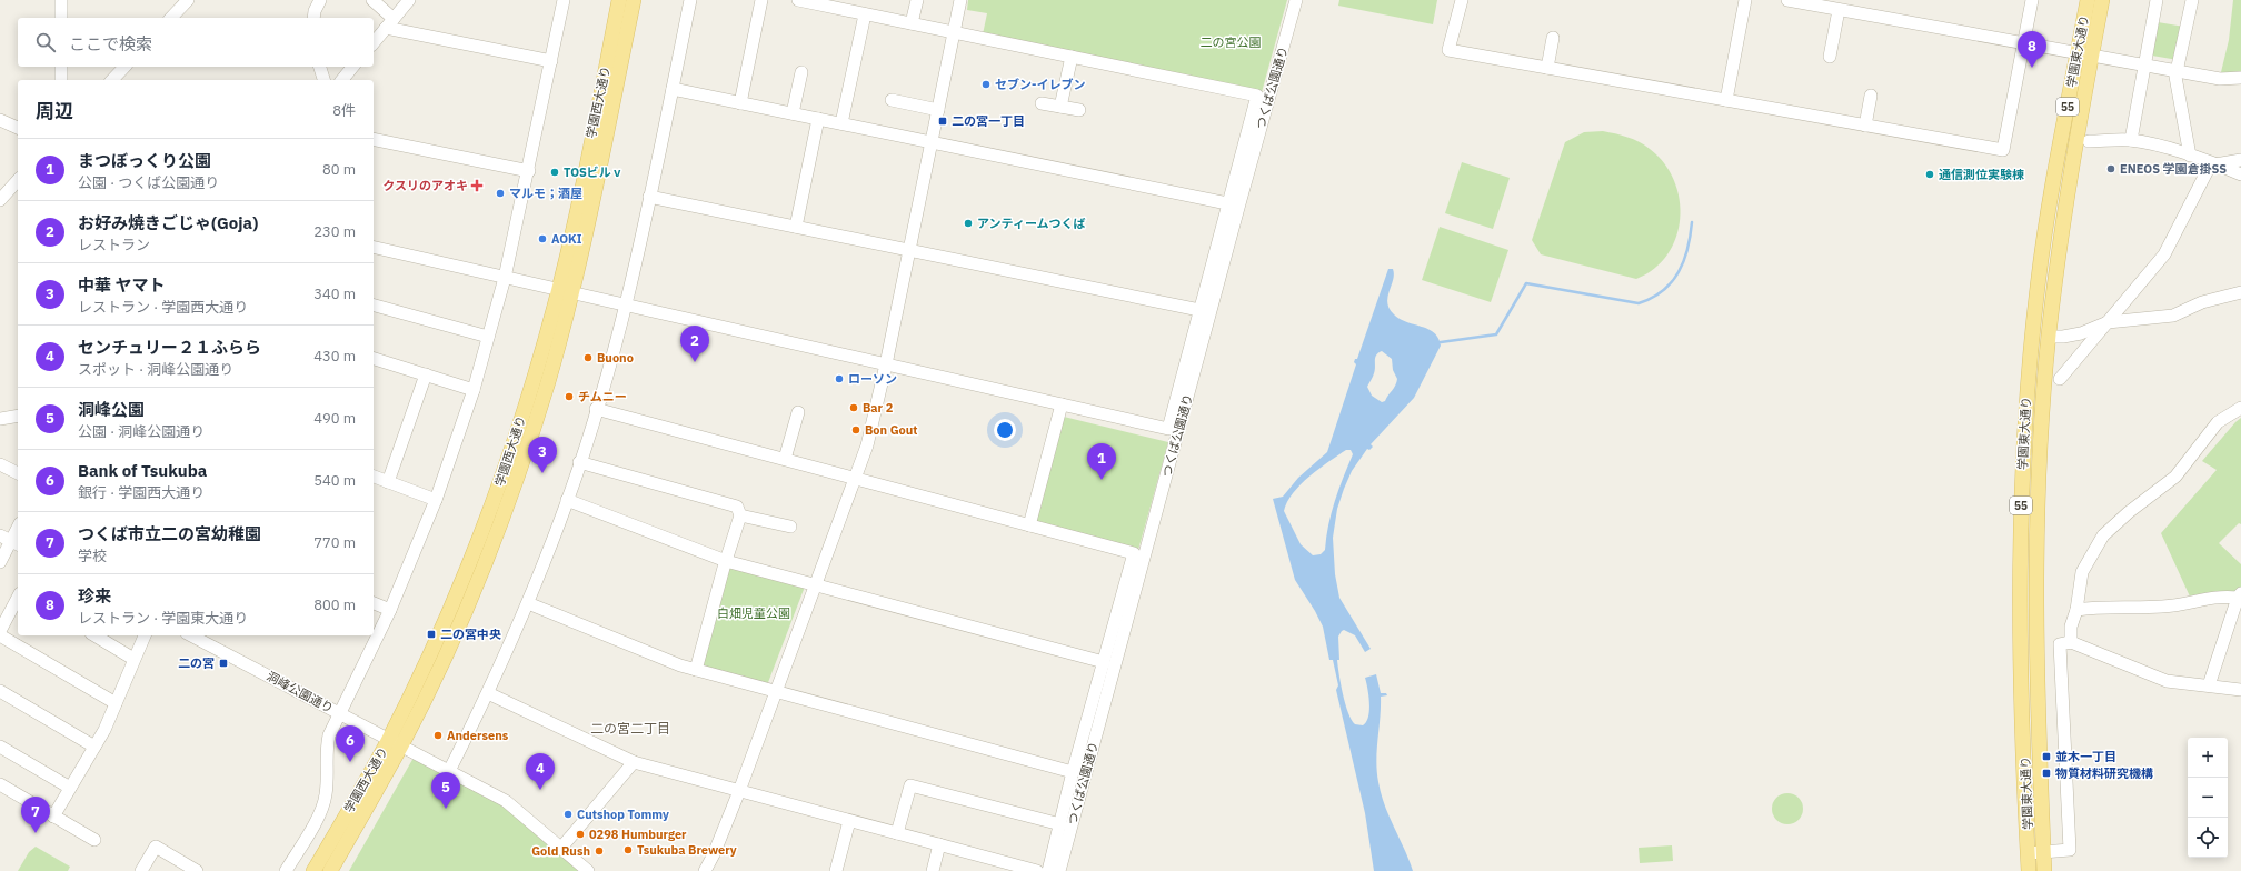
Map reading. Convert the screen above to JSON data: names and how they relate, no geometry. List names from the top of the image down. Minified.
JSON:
{"streets":{"main road":["学園東大通り","学園西大通り","55"],"street":["つくば公園通り","洞峰公園通り"]},"crossings":[["学園西大通り","洞峰公園通り"]],"districts":["二の宮二丁目"],"parks":["二の宮公園","白畑児童公園"],"places":{"other":["セブン-イレブン","ENEOS 学園倉掛SS","TOSビルⅴ","通信測位実験棟","マルモ；酒屋","アンティームつくば","AOKI","Buono","ローソン","チムニー","Bar 2","Bon Gout","Andersens","Cutshop Tommy","0298 Humburger","Tsukuba Brewery","Gold Rush"],"transit":["二の宮一丁目","二の宮中央","二の宮","並木一丁目","物質材料研究機構"],"health":["クスリのアオキ"]},"page":{"search":"ここで検索","pins":["8","2","3","1","6","4","5","7"],"heading":["周辺","8件"],"list":[{"mark":"1","name":"まつぼっくり公園","note":"公園 · つくば公園通り","value":"80 m"},{"mark":"2","name":"お好み焼きごじゃ(Goja)","note":"レストラン","value":"230 m"},{"mark":"3","name":"中華 ヤマト","note":"レストラン · 学園西大通り","value":"340 m"},{"mark":"4","name":"センチュリー２１ふらら","note":"スポット · 洞峰公園通り","value":"430 m"},{"mark":"5","name":"洞峰公園","note":"公園 · 洞峰公園通り","value":"490 m"},{"mark":"6","name":"Bank of Tsukuba","note":"銀行 · 学園西大通り","value":"540 m"},{"mark":"7","name":"つくば市立二の宮幼稚園","note":"学校","value":"770 m"},{"mark":"8","name":"珍来","note":"レストラン · 学園東大通り","value":"800 m"}],"map_buttons":["+","−"]}}
